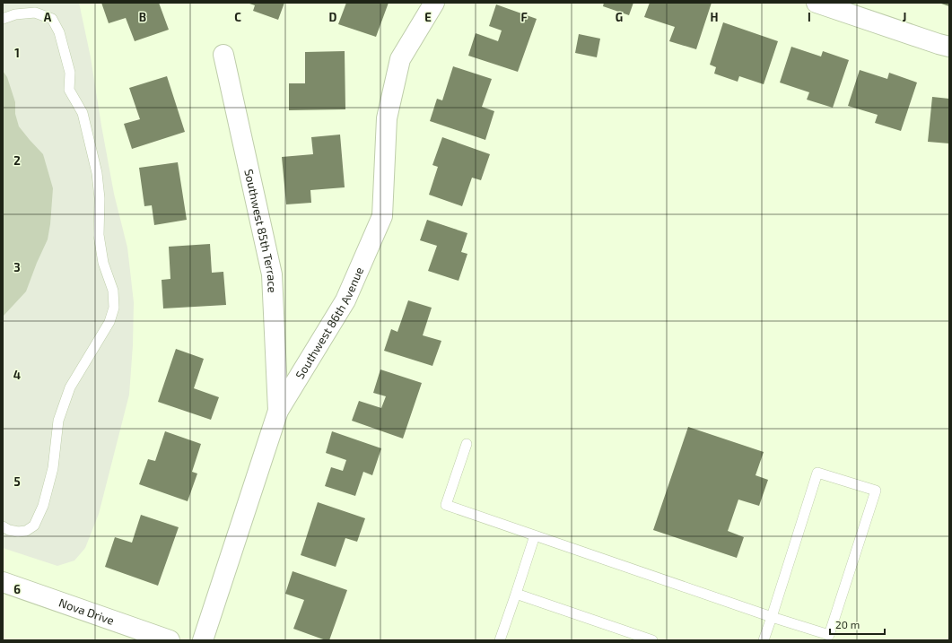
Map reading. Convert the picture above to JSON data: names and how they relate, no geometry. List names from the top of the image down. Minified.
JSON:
{"streets":{"street":["Southwest 85th Terrace","Southwest 86th Avenue","Nova Drive"]},"crossings":[["Southwest 85th Terrace","Southwest 86th Avenue"]],"scale_bar":"20 m","grid":{"columns":["A","B","C","D","E","F","G","H","I","J"],"rows":["1","2","3","4","5","6"]}}
